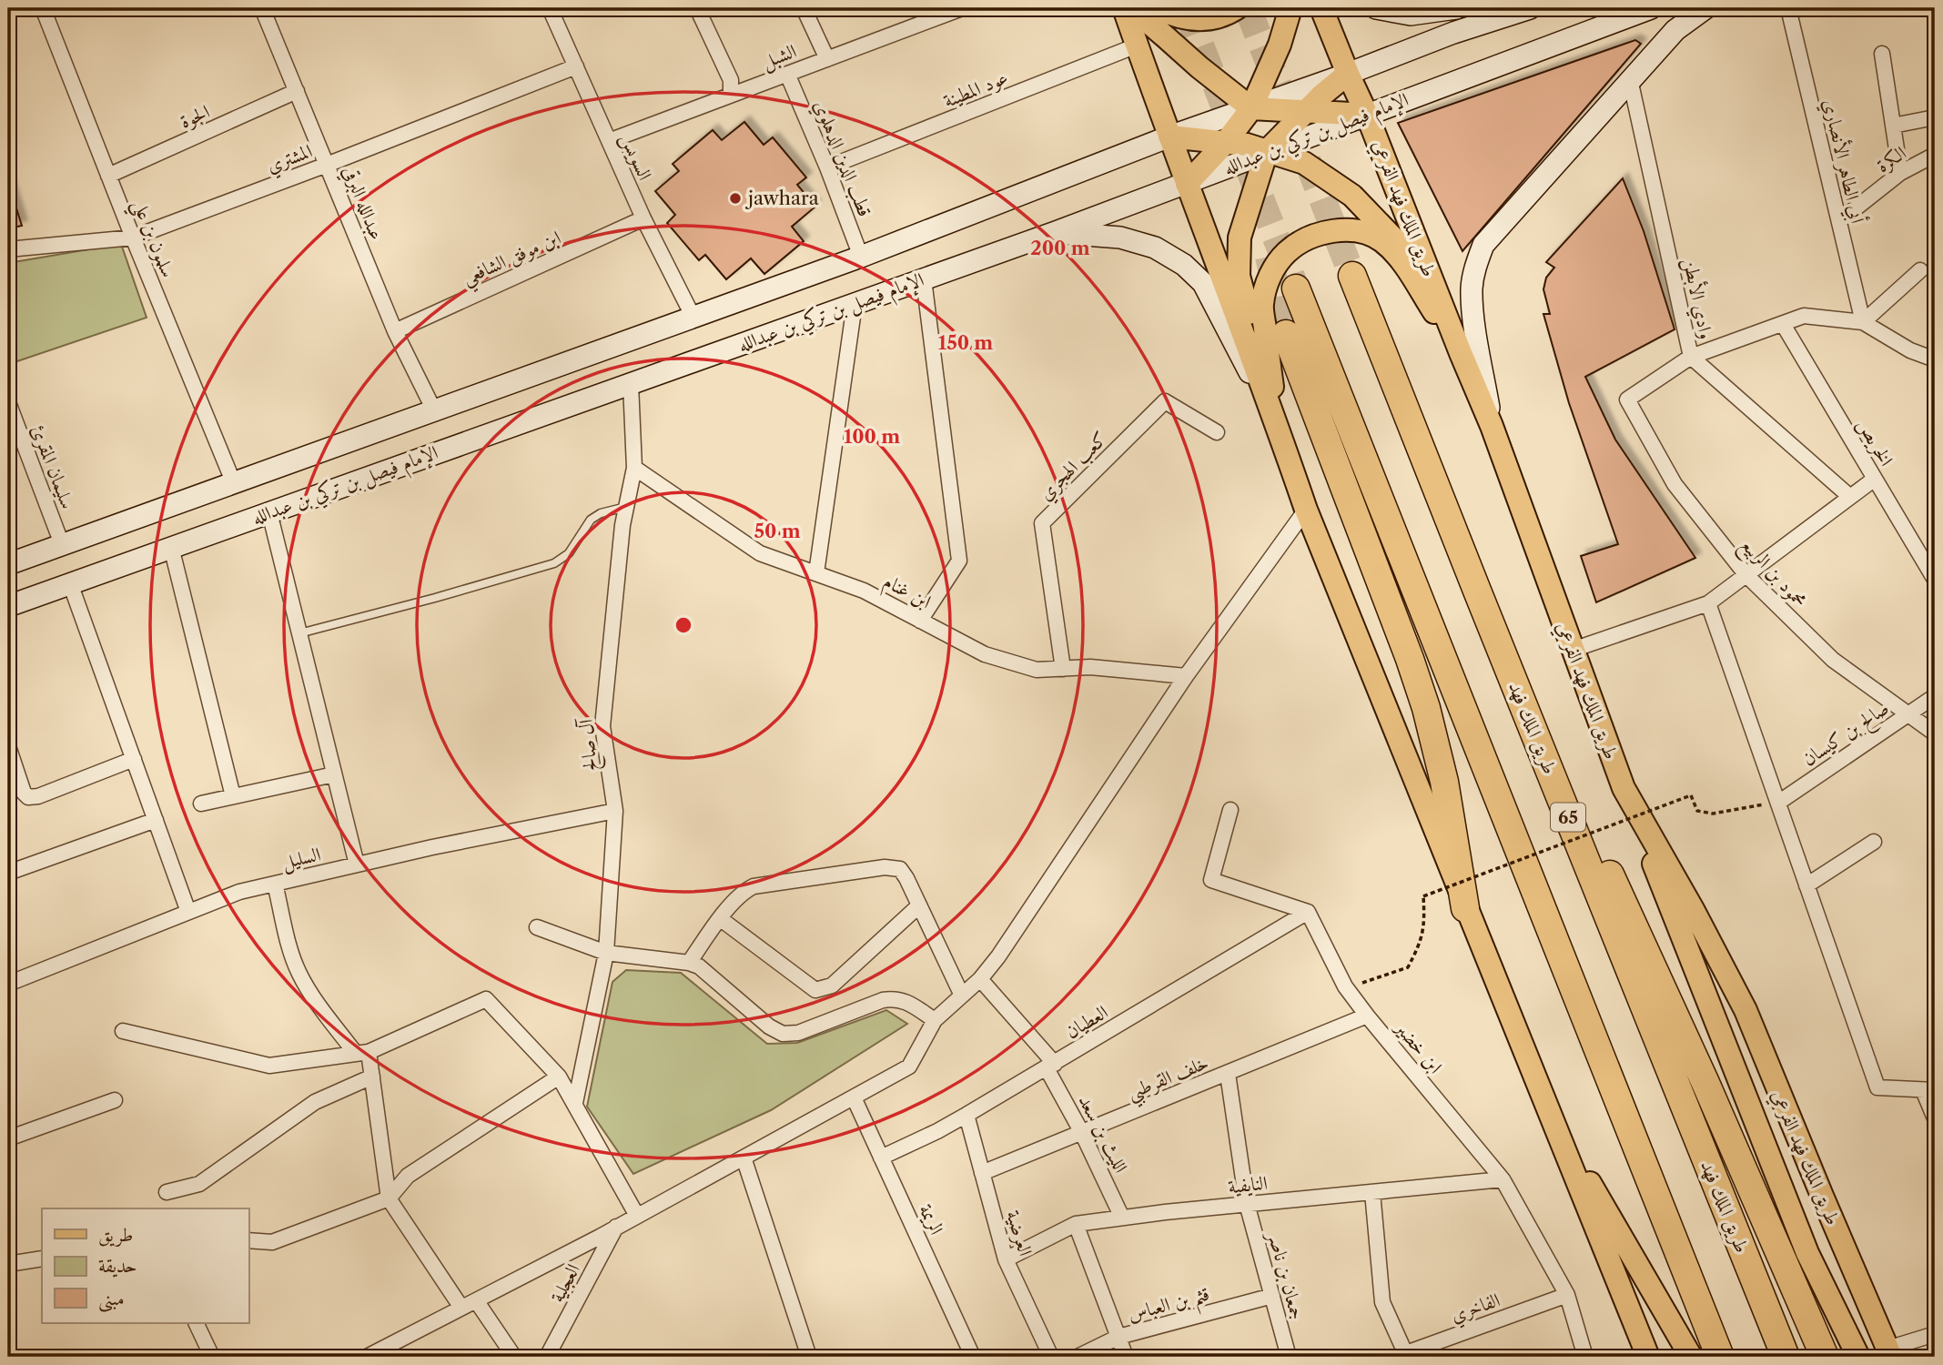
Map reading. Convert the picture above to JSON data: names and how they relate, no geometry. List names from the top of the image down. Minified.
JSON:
{"streets":{"highway":["طريق الملك فهد","65"],"main road":["الإمام فيصل بن تركي بن عبدالله","طريق الملك فهد الفرعي"],"street":["الشبل","عود المطينة","الجوة","السويس","المشتري","قطب الدين الدهلوي","الكرة","أبي الطاهر الأنصاري","عبدالله البرقي","سلمون بن علي","ابن موفق الشافعي","وادي الأبطن","الخريص","كعب الهجري","سليمان المقرئ","محمود بن الربيع","ابن غنام","صالح بن كيسان","آل صالح","السليل","العطيان","ابن خضير","خلف القرطبي","الليث بن سعد","النايفية","الريمة","العرضية","جمعان بن ناصر","العجلية","قثم بن العباس","الفاخري"]},"crossings":[["الشبل","السويس"],["الشبل","قطب الدين الدهلوي"],["عود المطينة","قطب الدين الدهلوي"],["الجوة","عبدالله البرقي"],["الجوة","سلمون بن علي"],["الإمام فيصل بن تركي بن عبدالله","السويس"],["الإمام فيصل بن تركي بن عبدالله","قطب الدين الدهلوي"],["الإمام فيصل بن تركي بن عبدالله","عبدالله البرقي"],["الإمام فيصل بن تركي بن عبدالله","طريق الملك فهد الفرعي"],["الإمام فيصل بن تركي بن عبدالله","سلمون بن علي"],["الإمام فيصل بن تركي بن عبدالله","سليمان المقرئ"],["الإمام فيصل بن تركي بن عبدالله","آل صالح"],["السويس","المشتري"],["السويس","ابن موفق الشافعي"],["المشتري","عبدالله البرقي"],["المشتري","سلمون بن علي"],["الكرة","أبي الطاهر الأنصاري"],["عبدالله البرقي","ابن موفق الشافعي"],["وادي الأبطن","محمود بن الربيع"],["كعب الهجري","ابن غنام"],["محمود بن الربيع","صالح بن كيسان"],["ابن غنام","آل صالح"],["آل صالح","السليل"],["العطيان","ابن خضير"],["العطيان","الليث بن سعد"],["العطيان","الريمة"],["العطيان","العرضية"],["ابن خضير","خلف القرطبي"],["ابن خضير","النايفية"],["ابن خضير","الفاخري"],["خلف القرطبي","الليث بن سعد"],["خلف القرطبي","العرضية"],["خلف القرطبي","جمعان بن ناصر"],["الليث بن سعد","النايفية"],["النايفية","العرضية"],["النايفية","جمعان بن ناصر"],["جمعان بن ناصر","قثم بن العباس"]],"places":["jawhara"],"legend":["طريق","حديقة","مبنى"],"rings":["200 m","150 m","100 m","50 m"]}
